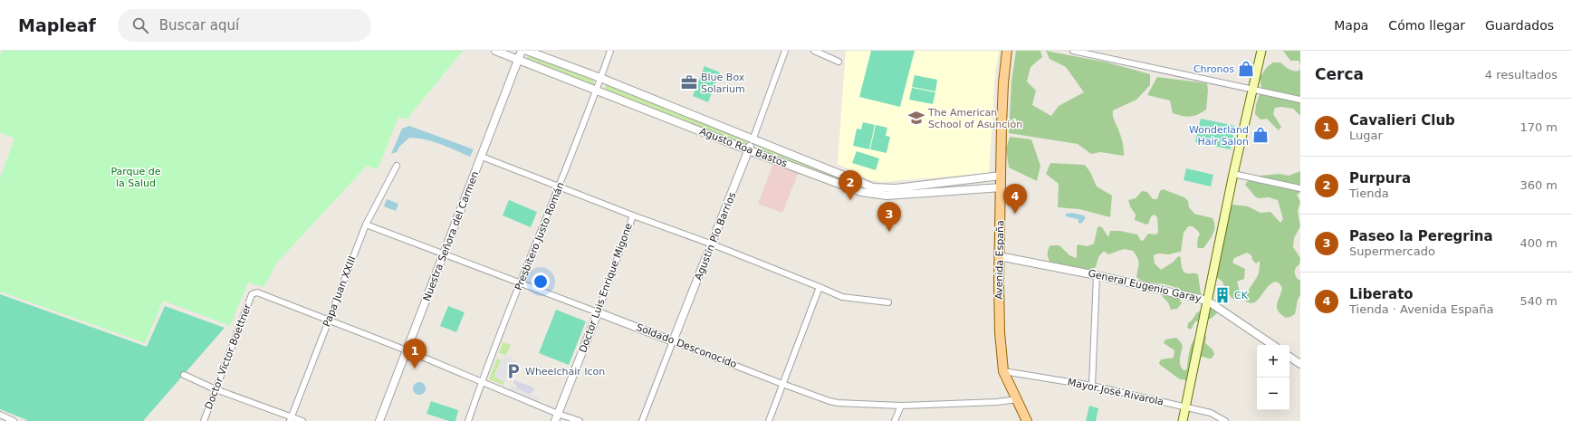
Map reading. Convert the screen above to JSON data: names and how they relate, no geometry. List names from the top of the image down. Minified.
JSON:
{"streets":{"main road":["Avenida España"],"street":["Agusto Roa Bastos","Nuestra Señora del Carmen","Presbítero Justo Román","Agustín Pío Barrios","General Eugenio Garay","Doctor Luis Enrique Migone","Papa Juan XXIII","Soldado Desconocido","Doctor Victor Boettner","Mayor José Rivarola"]},"crossings":[["Agusto Roa Bastos","Nuestra Señora del Carmen"],["Agusto Roa Bastos","Presbítero Justo Román"],["Agusto Roa Bastos","Agustín Pío Barrios"],["Agusto Roa Bastos","Avenida España"],["Nuestra Señora del Carmen","Soldado Desconocido"],["Presbítero Justo Román","Soldado Desconocido"],["Agustín Pío Barrios","Soldado Desconocido"],["Avenida España","General Eugenio Garay"],["Avenida España","Soldado Desconocido"],["Avenida España","Mayor José Rivarola"],["Doctor Luis Enrique Migone","Soldado Desconocido"],["Papa Juan XXIII","Soldado Desconocido"],["Papa Juan XXIII","Doctor Victor Boettner"]],"parks":["Parque de la Salud"],"places":{"shop":["Chronos","Wonderland Hair Salon"],"office":["Blue Box Solarium"],"school or university":["The American School of Asunción"],"building":["CK"],"parking":["Wheelchair Icon"]},"page":{"header":"Mapleaf","search":"Buscar aquí","nav":["Mapa","Cómo llegar","Guardados"],"heading":["Cerca","4 resultados"],"list":[{"mark":"1","name":"Cavalieri Club","note":"Lugar","value":"170 m"},{"mark":"2","name":"Purpura","note":"Tienda","value":"360 m"},{"mark":"3","name":"Paseo la Peregrina","note":"Supermercado","value":"400 m"},{"mark":"4","name":"Liberato","note":"Tienda · Avenida España","value":"540 m"}],"pins":["2","4","3","1"],"map_buttons":["+","−"]}}
